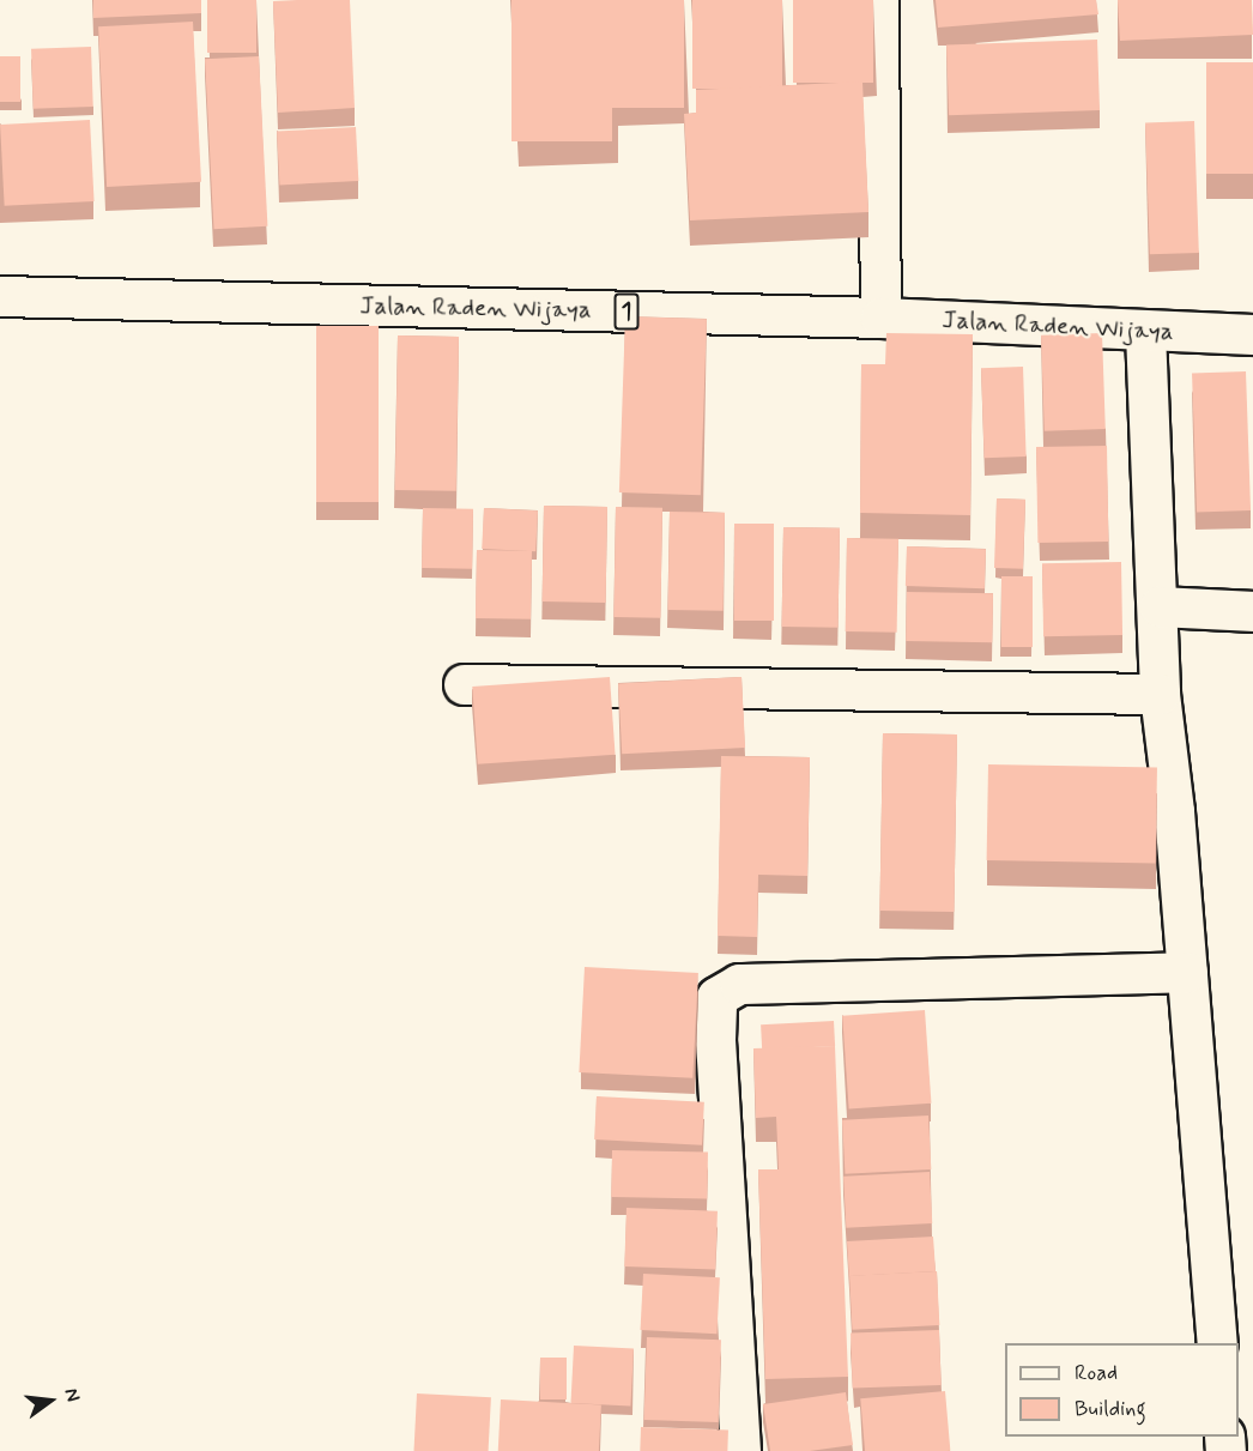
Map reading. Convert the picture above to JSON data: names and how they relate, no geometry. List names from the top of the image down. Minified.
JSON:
{"streets":{"main road":["Jalan Raden Wijaya","1"]},"legend":["Road","Building"],"north":"right"}
